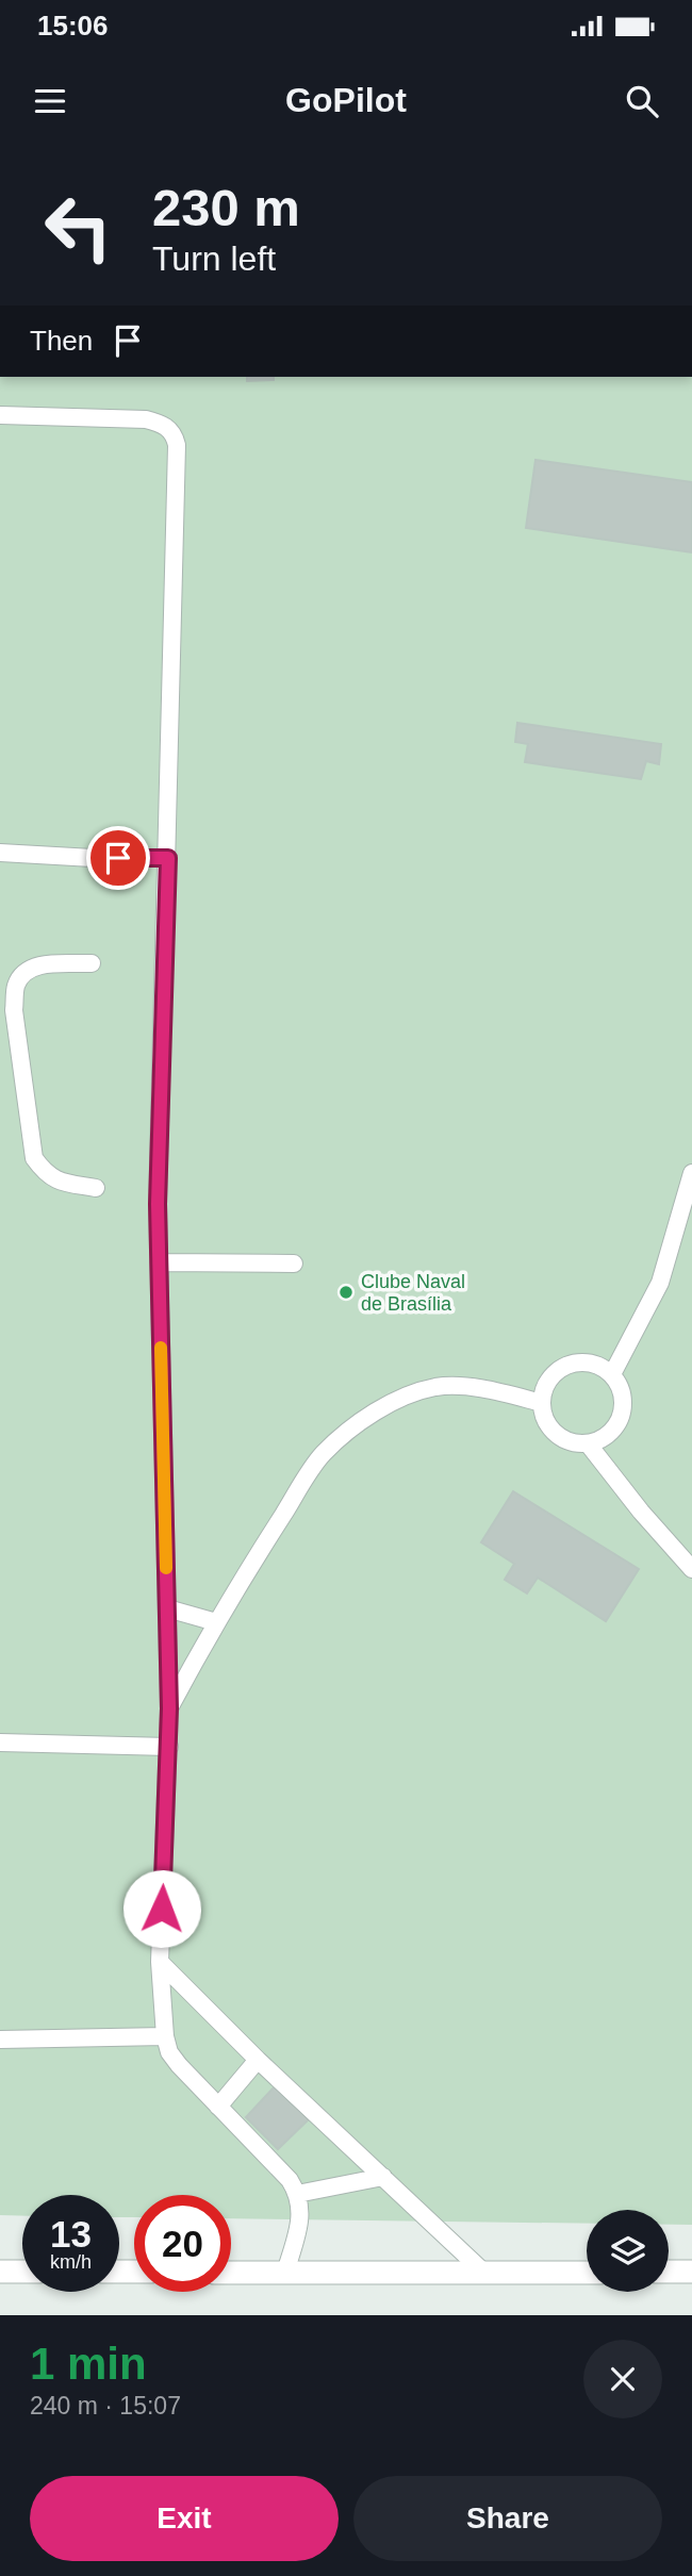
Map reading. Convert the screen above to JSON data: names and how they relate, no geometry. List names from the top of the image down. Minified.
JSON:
{"places":["Clube Naval de Brasília"],"page":{"status":"15:06","header":"GoPilot","turn":["230 m","Turn left"],"then":"Then","speed":"13 km/h","limit":"20","heading":["1 min","240 m · 15:07"],"buttons":["Exit","Share"]}}
